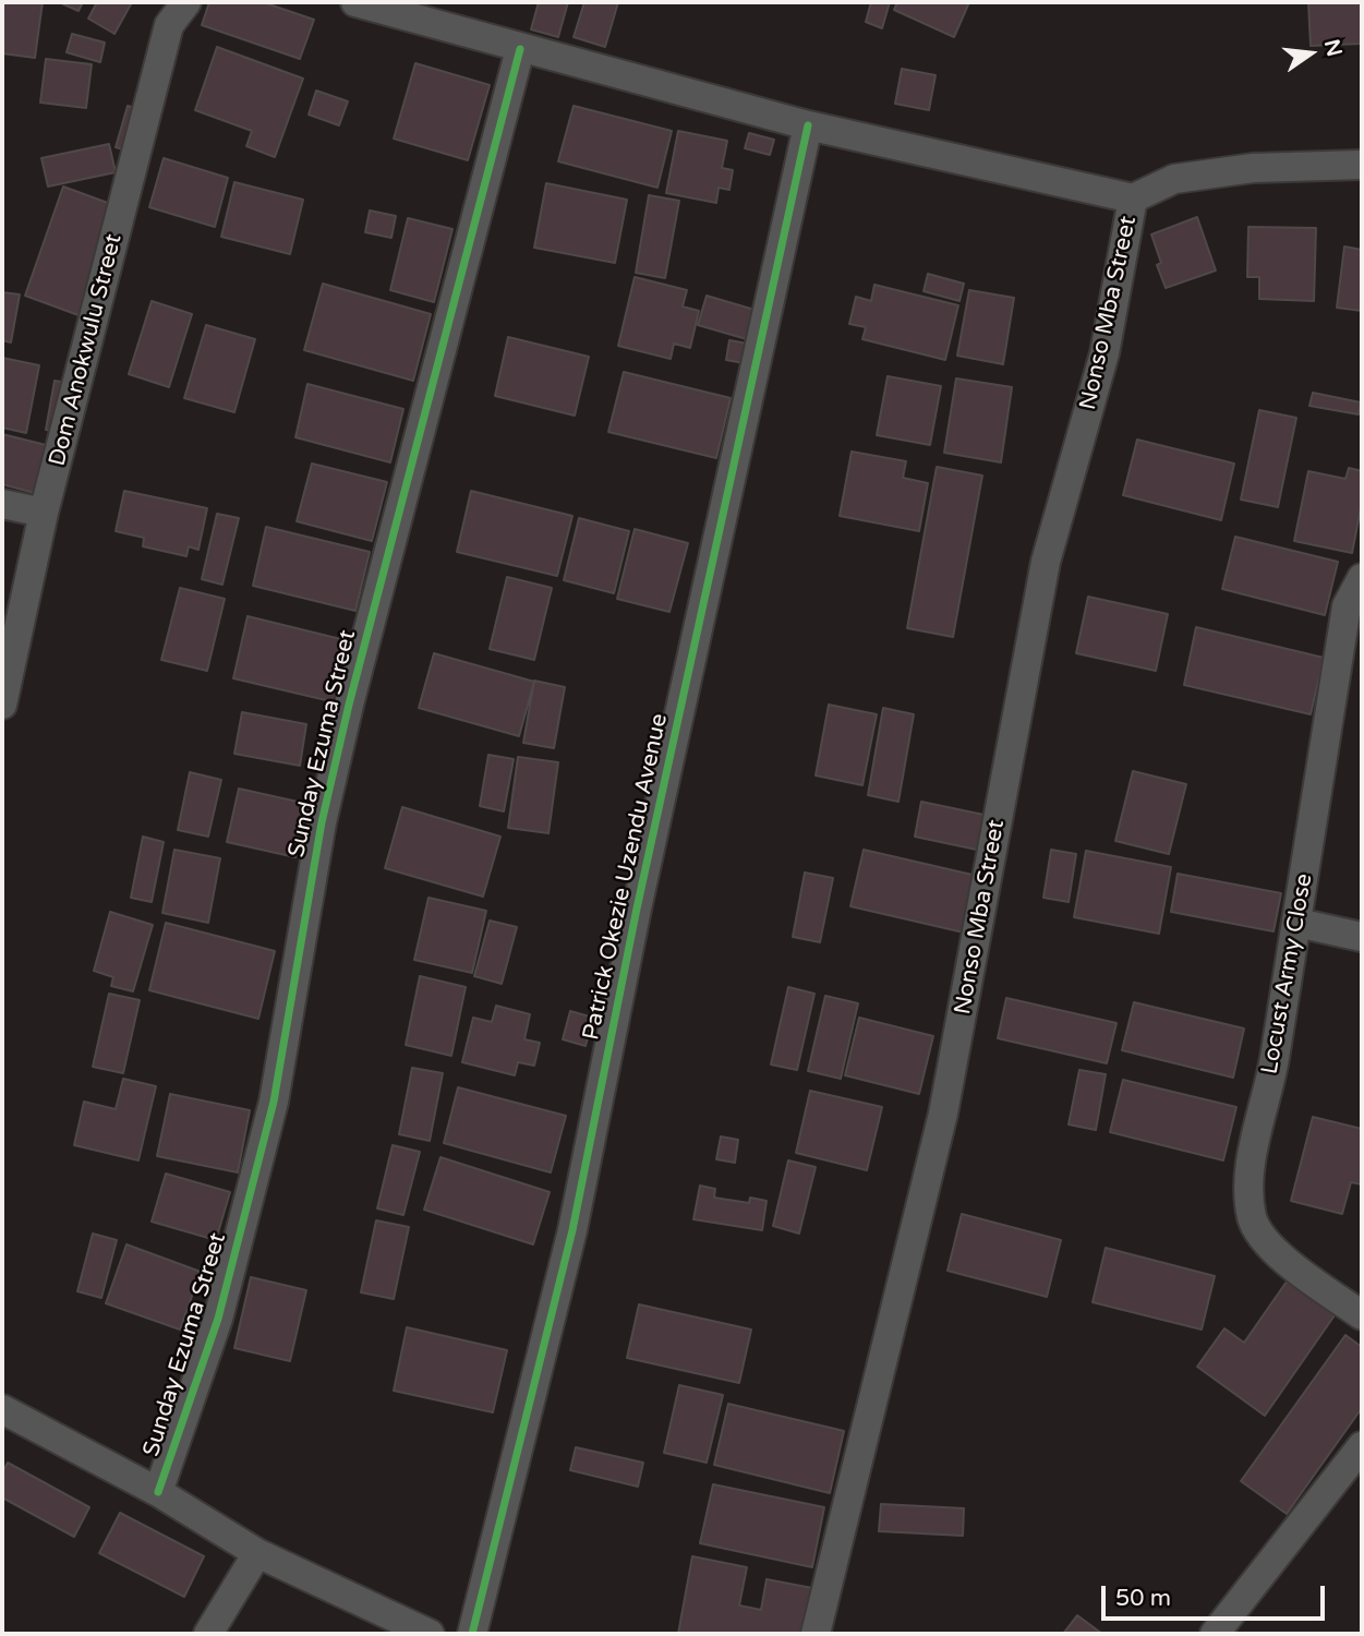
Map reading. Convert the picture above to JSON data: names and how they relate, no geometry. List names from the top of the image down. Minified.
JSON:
{"streets":{"street":["Nonso Mba Street","Dom Anokwulu Street","Sunday Ezuma Street","Patrick Okezie Uzendu Avenue","Locust Army Close"]},"scale_bar":"50 m","north":"right"}
